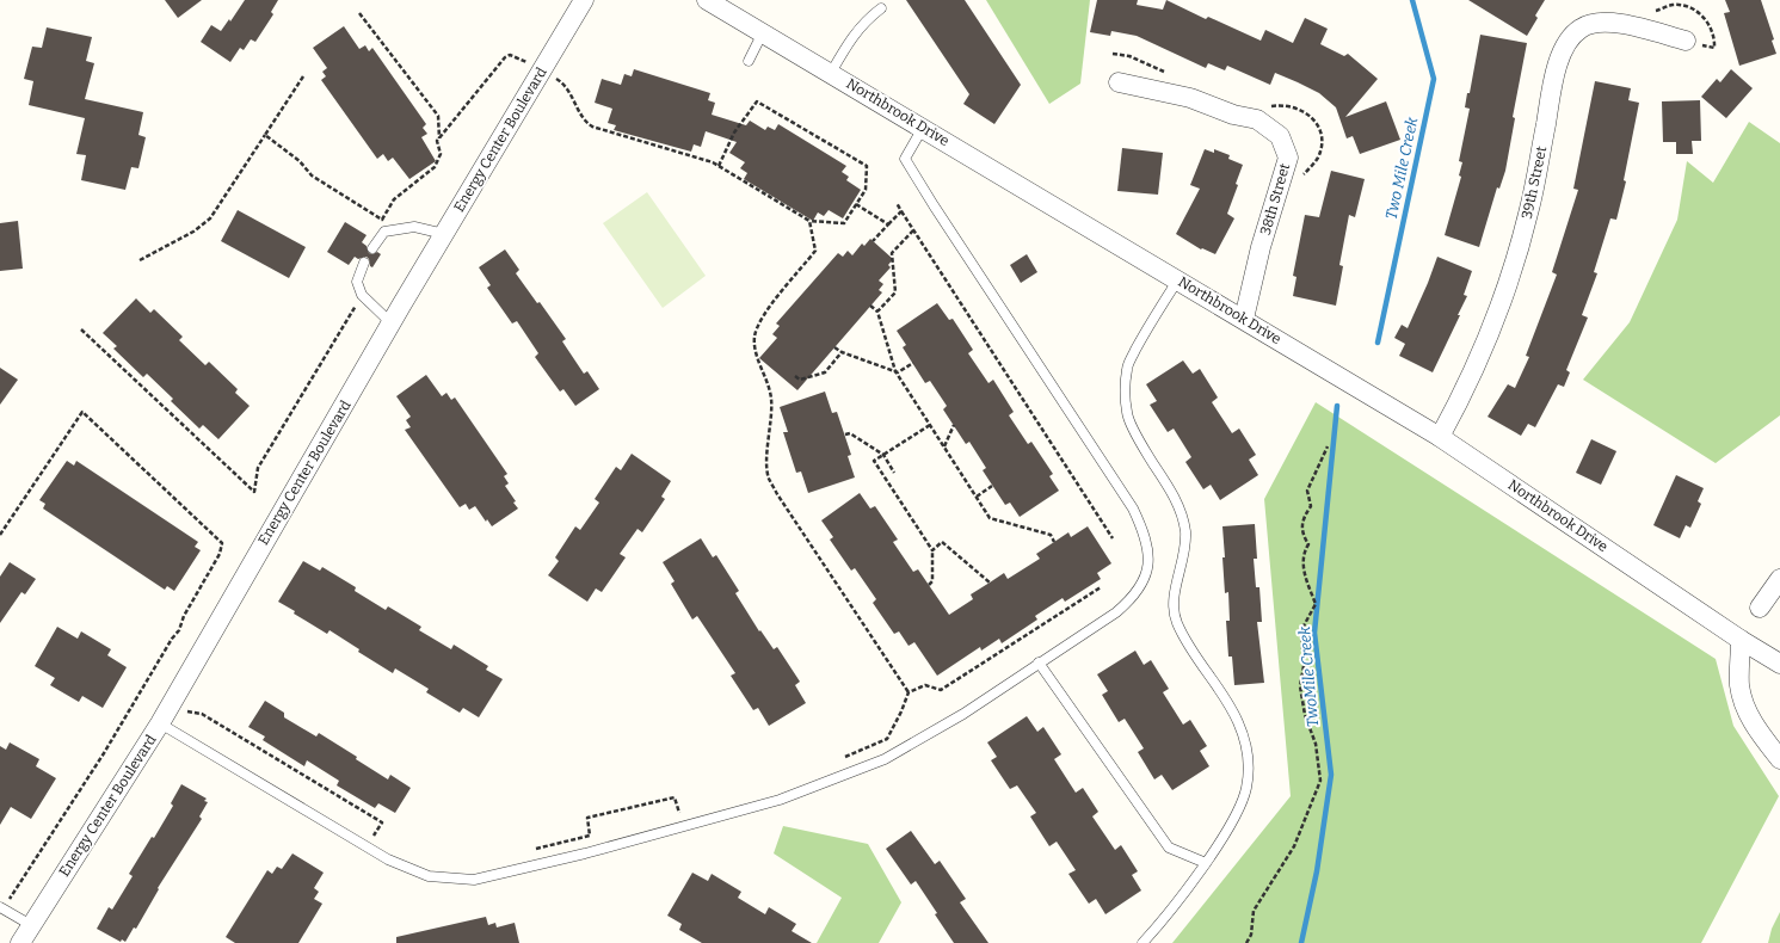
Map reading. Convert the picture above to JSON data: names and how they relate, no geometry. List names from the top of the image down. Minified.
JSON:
{"streets":{"street":["Northbrook Drive","Energy Center Boulevard","39th Street","38th Street"]},"crossings":[["Northbrook Drive","39th Street"],["Northbrook Drive","38th Street"]],"water":["Two Mile Creek","TwoMile Creek"]}
